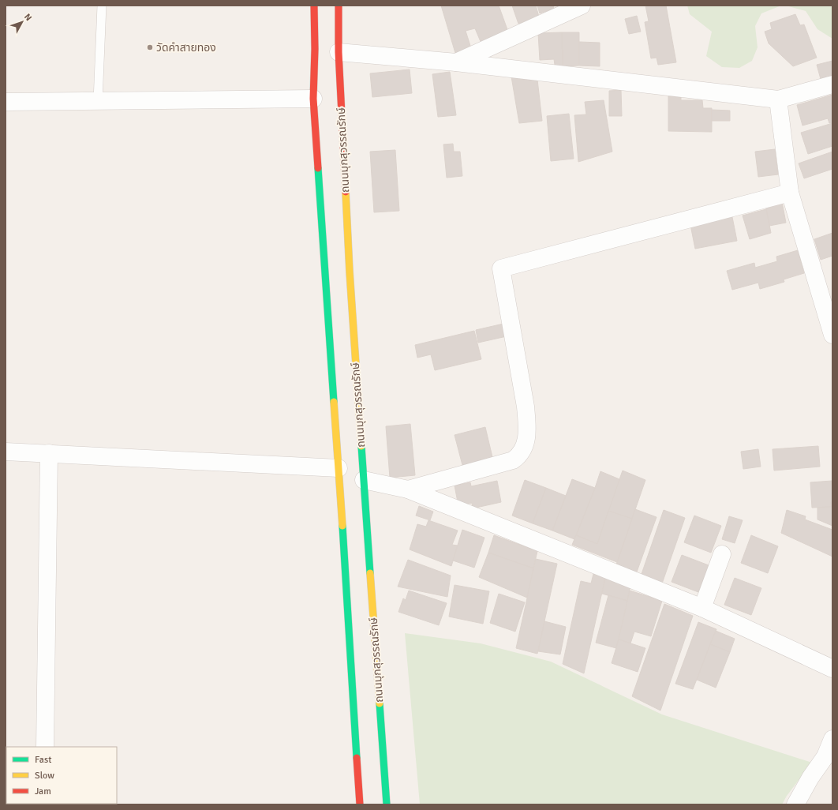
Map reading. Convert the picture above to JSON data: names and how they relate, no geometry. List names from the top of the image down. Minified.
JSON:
{"streets":{"main road":["ถนนมุกสุวรรณรักษ์"]},"places":["วัดคำสายทอง"],"legend":["Fast","Slow","Jam"],"north":"top right"}
